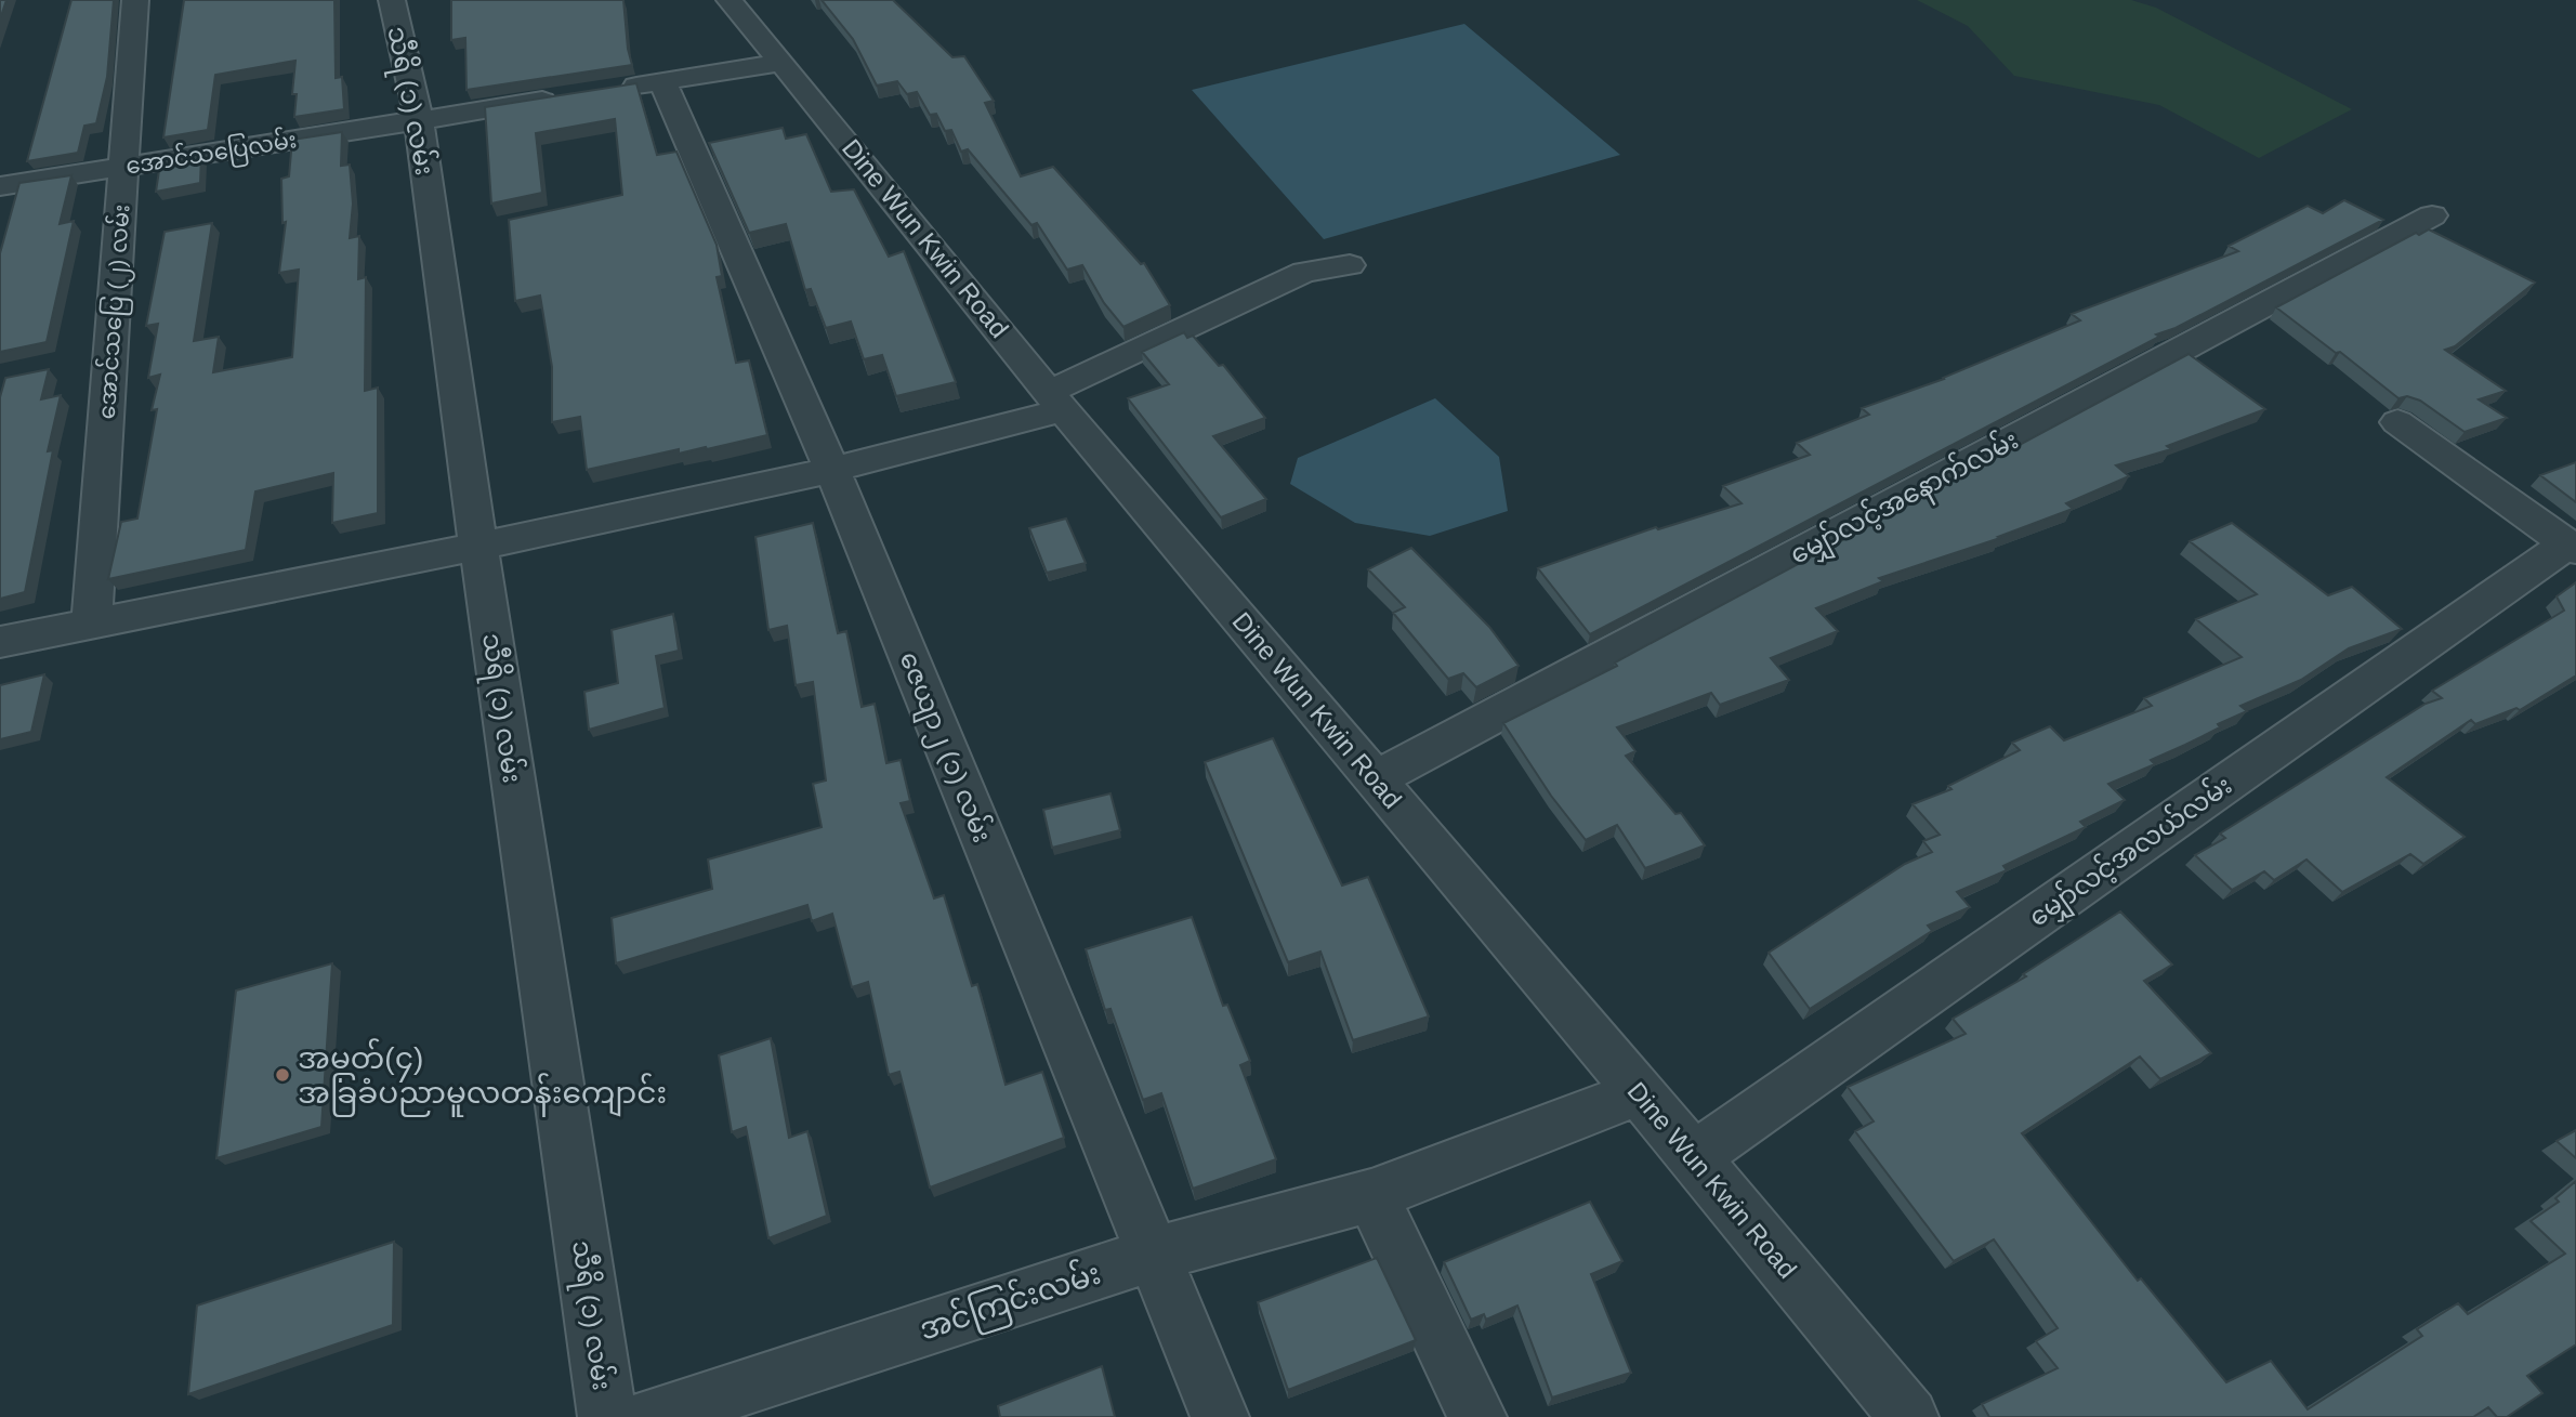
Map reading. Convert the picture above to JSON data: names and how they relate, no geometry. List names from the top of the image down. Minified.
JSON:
{"streets":{"street":["သီရိ (၁) လမ်း","အောင်သပြေလမ်း","Dine Wun Kwin Road","အောင်သပြေ (၂) လမ်း","မျှော်လင့်အနောက်လမ်း","ဇေယျာ၂ (၁) လမ်း","မျှော်လင့်အလယ်လမ်း","အင်ကြင်းလမ်း"]},"crossings":[["သီရိ (၁) လမ်း","အောင်သပြေလမ်း"],["အောင်သပြေလမ်း","အောင်သပြေ (၂) လမ်း"],["Dine Wun Kwin Road","မျှော်လင့်အနောက်လမ်း"],["Dine Wun Kwin Road","မျှော်လင့်အလယ်လမ်း"],["Dine Wun Kwin Road","အင်ကြင်းလမ်း"],["ဇေယျာ၂ (၁) လမ်း","အင်ကြင်းလမ်း"]],"places":["အမှတ်(၄) အခြခံပညာမူလတန်းကျောင်း"]}
